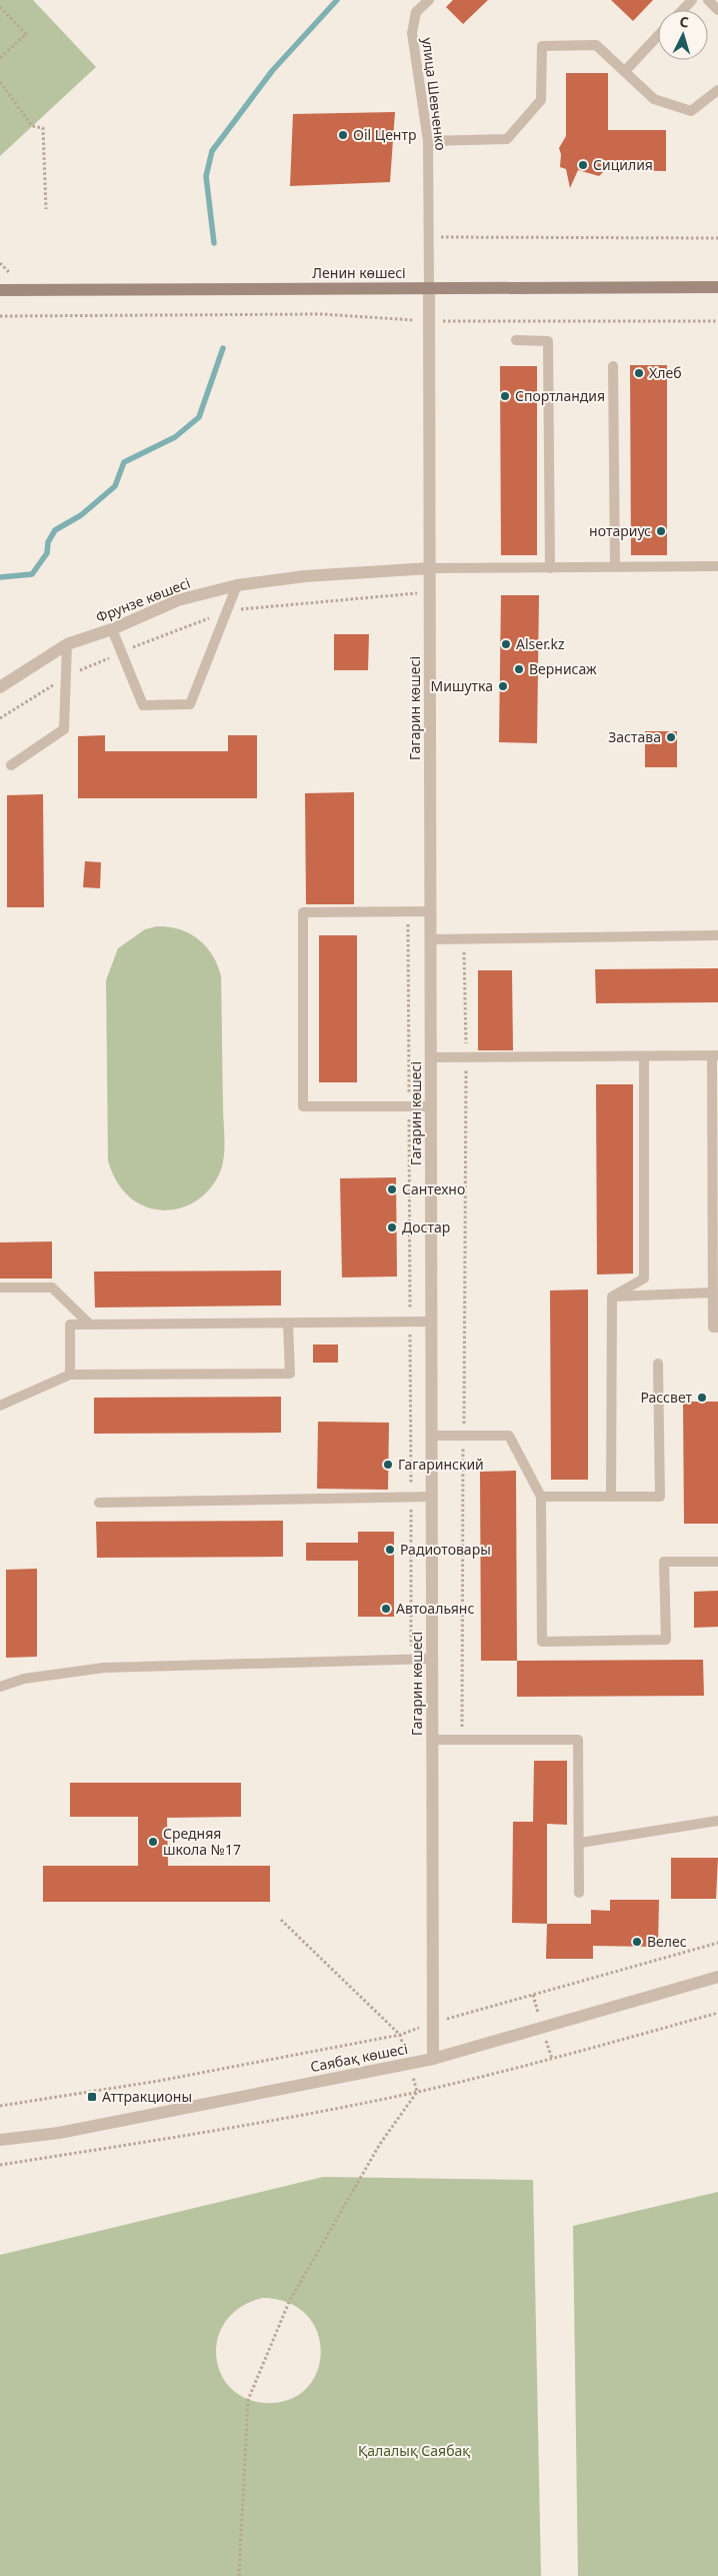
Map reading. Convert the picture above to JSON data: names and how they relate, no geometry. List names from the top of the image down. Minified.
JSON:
{"streets":{"main road":["Ленин көшесі"],"street":["Фрунзе көшесі","Гагарин көшесі","Саябақ көшесі"],"lane":["улица Шевченко"]},"crossings":[["улица Шевченко","Ленин көшесі"],["улица Шевченко","Гагарин көшесі"],["Ленин көшесі","Гагарин көшесі"],["Фрунзе көшесі","Гагарин көшесі"],["Гагарин көшесі","Саябақ көшесі"]],"parks":["Қалалық Саябақ"],"places":{"other":["Oil Центр","Сицилия","Хлеб","Спортландия","нотариус","Alser.kz","Вернисаж","Мишутка","Застава","Сантехно","Достар","Рассвет","Гагаринский","Радиотовары","Автоальянс","Средняя школа №17","Велес"],"transit":["Аттракционы"]},"north":"top"}
